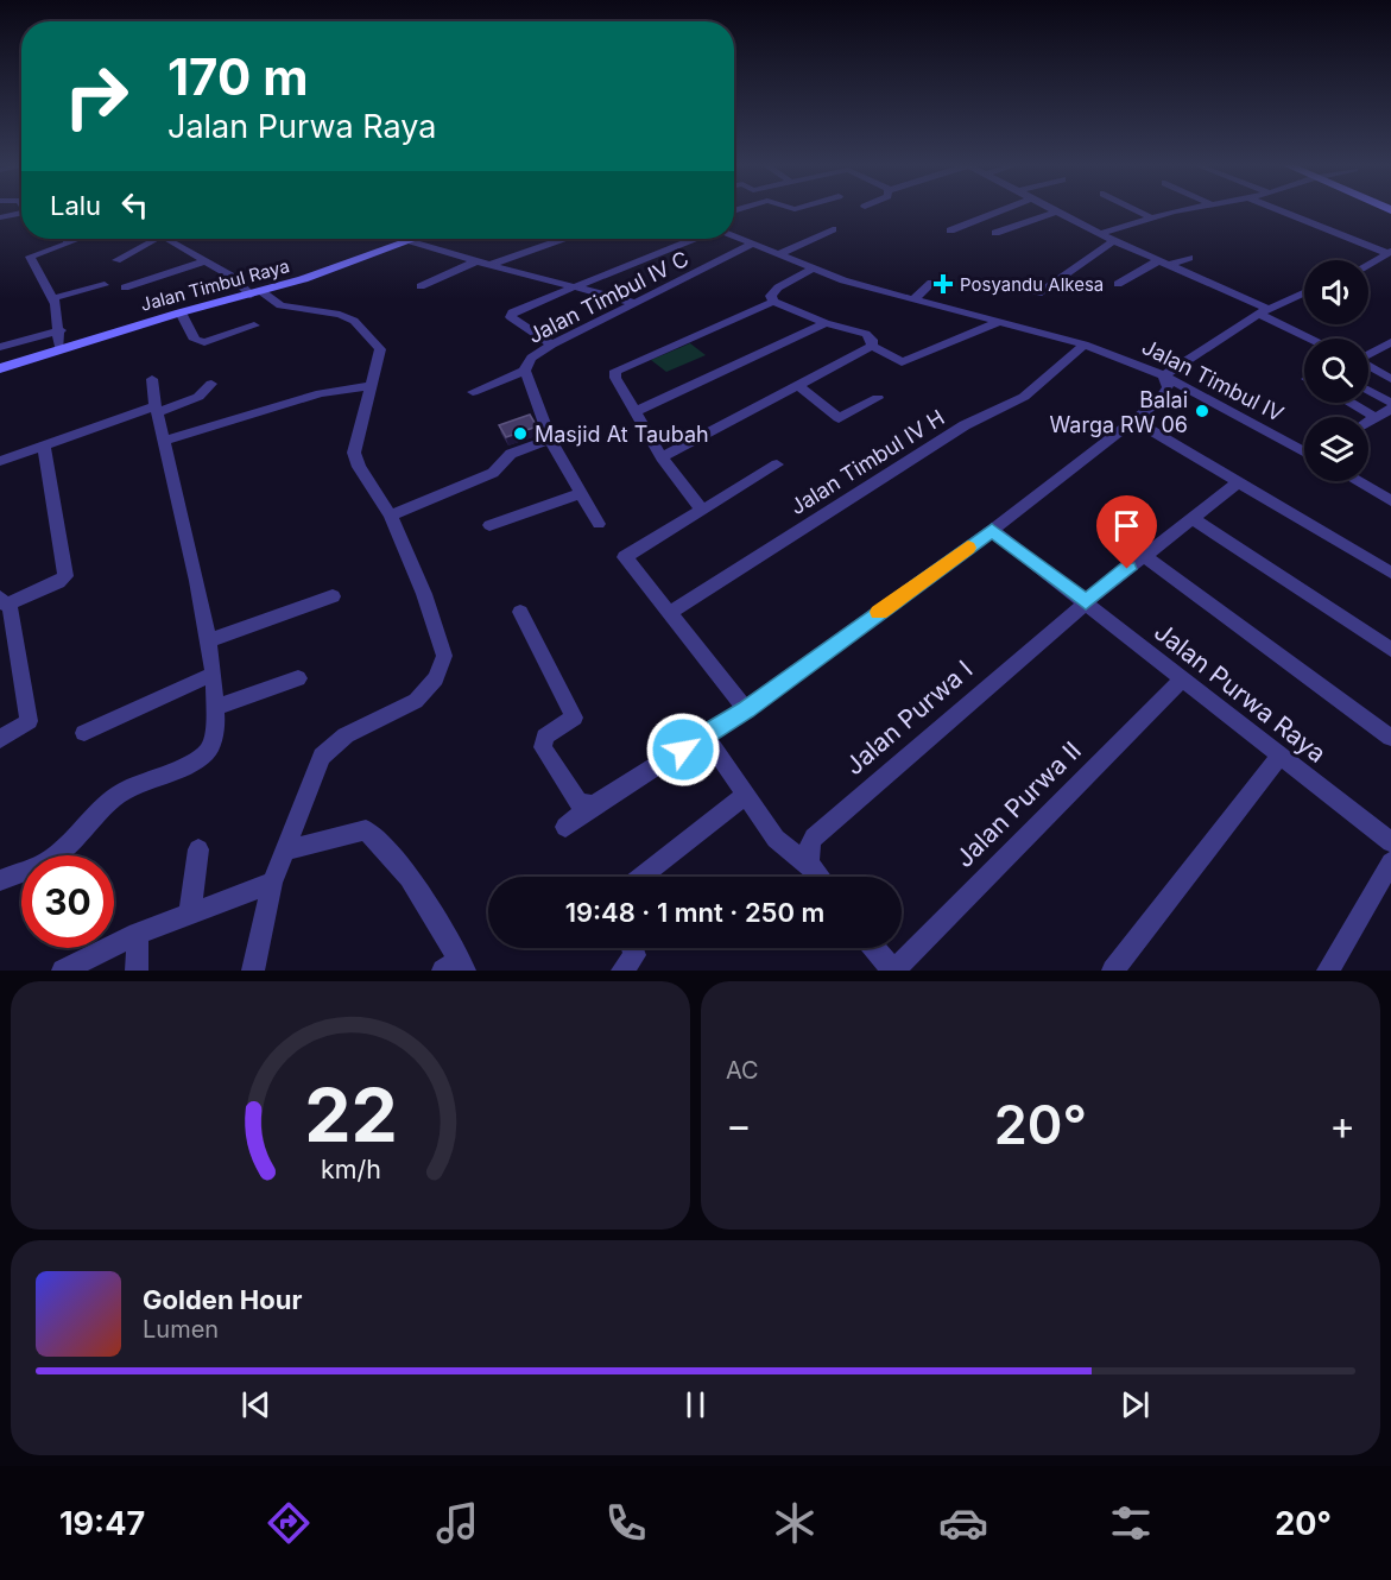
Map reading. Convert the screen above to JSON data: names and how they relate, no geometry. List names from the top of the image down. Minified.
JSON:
{"streets":{"street":["Jalan Timbul Raya","Jalan Timbul IV C","Jalan Timbul IV","Jalan Timbul IV H","Jalan Purwa Raya","Jalan Purwa I","Jalan Purwa II"]},"crossings":[["Jalan Timbul IV C","Jalan Timbul IV"],["Jalan Timbul IV","Jalan Timbul IV H"],["Jalan Purwa Raya","Jalan Purwa I"],["Jalan Purwa Raya","Jalan Purwa II"]],"places":{"health":["Posyandu Alkesa"],"other":["Balai Warga RW 06","Masjid At Taubah"]},"page":{"turn":["170 m","Jalan Purwa Raya"],"then":"Lalu","limit":"30","trip":"19:48 · 1 mnt · 250 m","tile":"AC","heat":["−","20°","+"],"song":["Golden Hour","Lumen"],"tabs":["19:47","20°"],"gauge":["22","km/h"]}}
